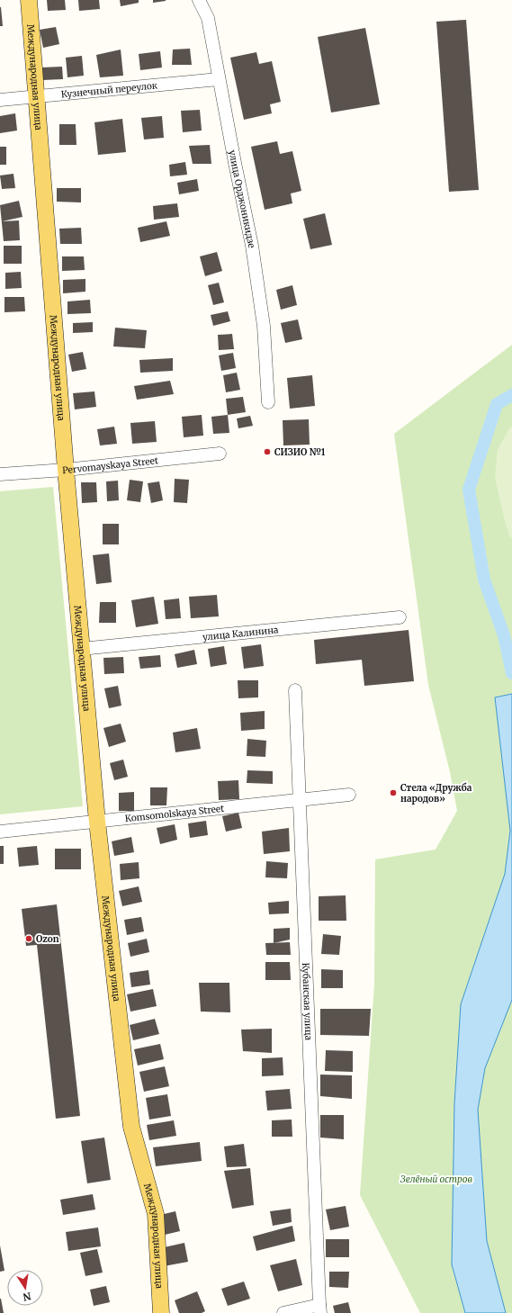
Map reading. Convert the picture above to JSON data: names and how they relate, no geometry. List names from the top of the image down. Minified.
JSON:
{"streets":{"main road":["Международная улица"],"street":["Кузнечный переулок","улица Орджоникидзе","Pervomayskaya Street","улица Калинина","Komsomolskaya Street","Кубанская улица"]},"crossings":[["Международная улица","Кузнечный переулок"],["Международная улица","Pervomayskaya Street"],["Международная улица","улица Калинина"],["Международная улица","Komsomolskaya Street"],["Кузнечный переулок","улица Орджоникидзе"],["Komsomolskaya Street","Кубанская улица"]],"parks":["Зелёный остров"],"places":["СИЗИО №1","Стела «Дружба народов»","Ozon"],"north":"bottom"}
